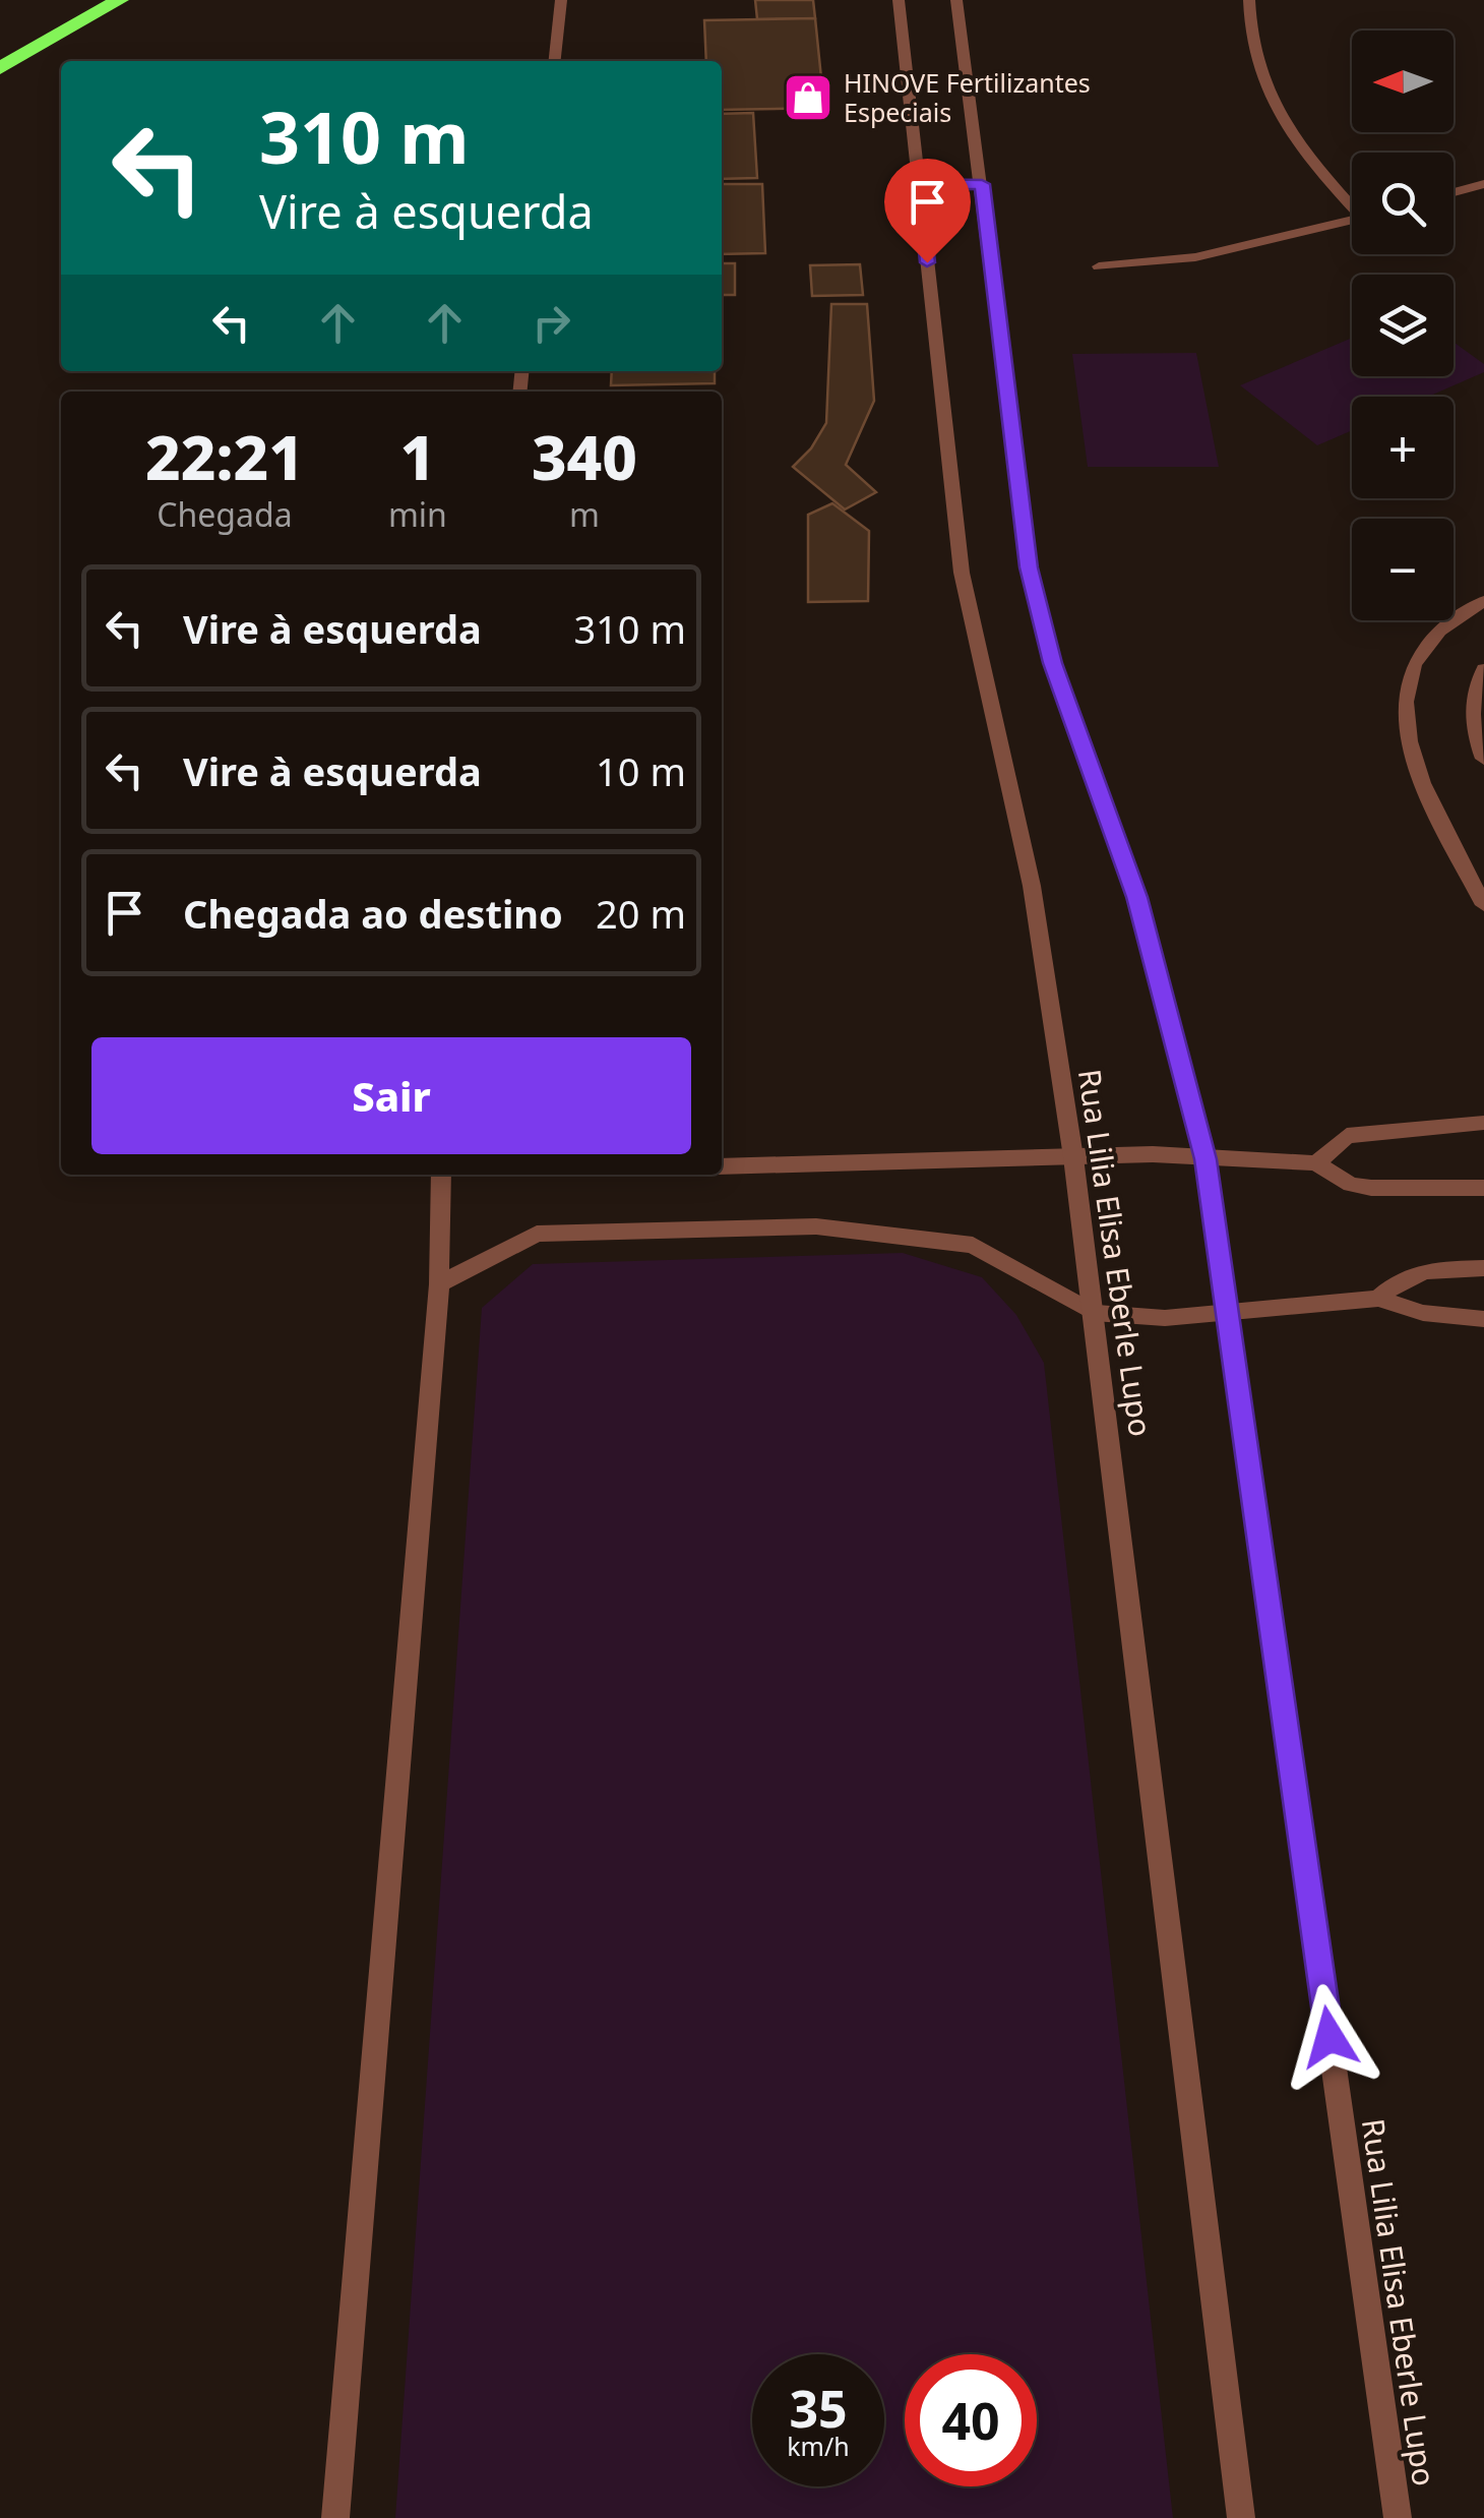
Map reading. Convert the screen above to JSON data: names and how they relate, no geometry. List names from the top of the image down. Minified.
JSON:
{"streets":{"street":["Rua Lilia Elisa Eberle Lupo"]},"places":{"shop":["HINOVE Fertilizantes Especiais"]},"north":"left","page":{"map_buttons":["+","−"],"turn":["310 m","Vire à esquerda"],"eta":["22:21","Chegada","1","min","340","m"],"list":[{"name":"Vire à esquerda","value":"310 m"},{"name":"Vire à esquerda","value":"10 m"},{"name":"Chegada ao destino","value":"20 m"}],"buttons":"Sair","speed":"35 km/h","limit":"40"}}
